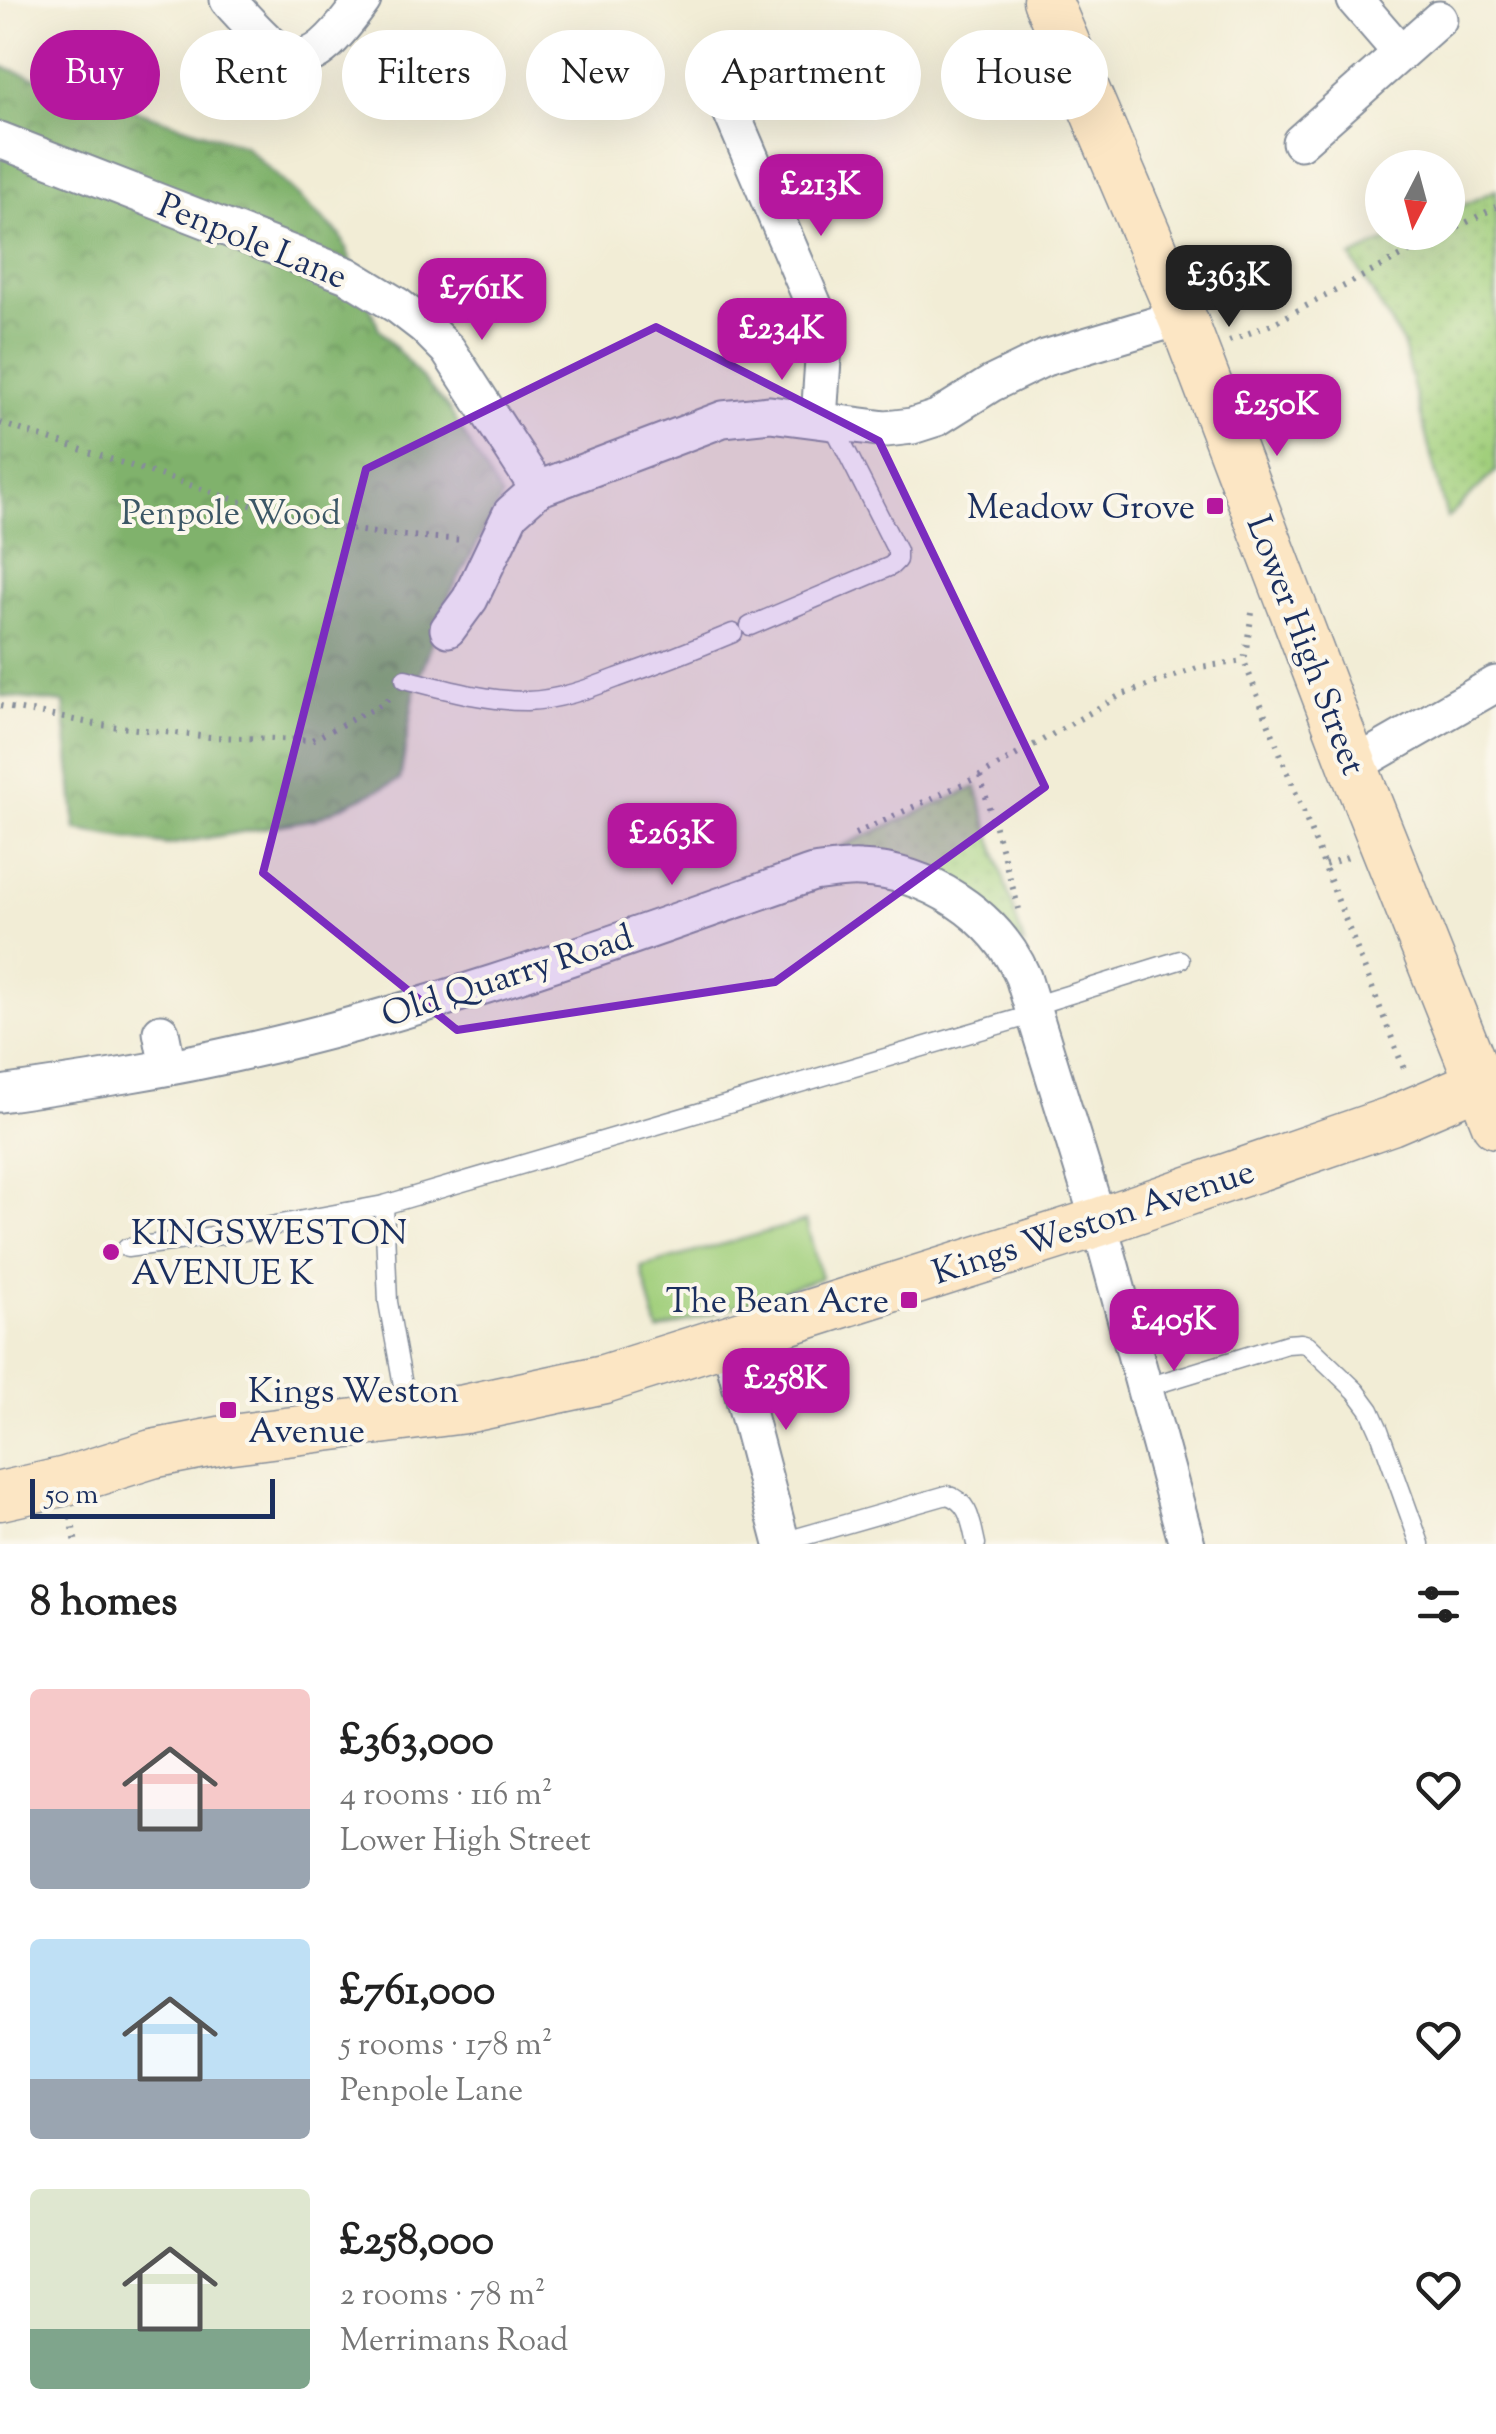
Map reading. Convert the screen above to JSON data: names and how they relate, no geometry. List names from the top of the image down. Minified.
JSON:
{"streets":{"street":["Penpole Lane","Lower High Street","Old Quarry Road","Kings Weston Avenue"]},"crossings":[["Lower High Street","Kings Weston Avenue"],["Old Quarry Road","Kings Weston Avenue"]],"parks":["Penpole Wood"],"places":{"transit":["Meadow Grove","The Bean Acre","Kings Weston Avenue"],"other":["KINGSWESTON AVENUE K"]},"scale_bar":"50 m","north":"bottom","page":{"chip":["Buy","Rent","Filters","New","Apartment","House"],"price":["£213K","£363K","£761K","£234K","£250K","£263K","£405K","£258K"],"scale":"50 m","heading":"8 homes","list":[{"name":"£363,000","note":"4 rooms · 116 m² · Lower High Street"},{"name":"£761,000","note":"5 rooms · 178 m² · Penpole Lane"},{"name":"£258,000","note":"2 rooms · 78 m² · Merrimans Road"}]}}
